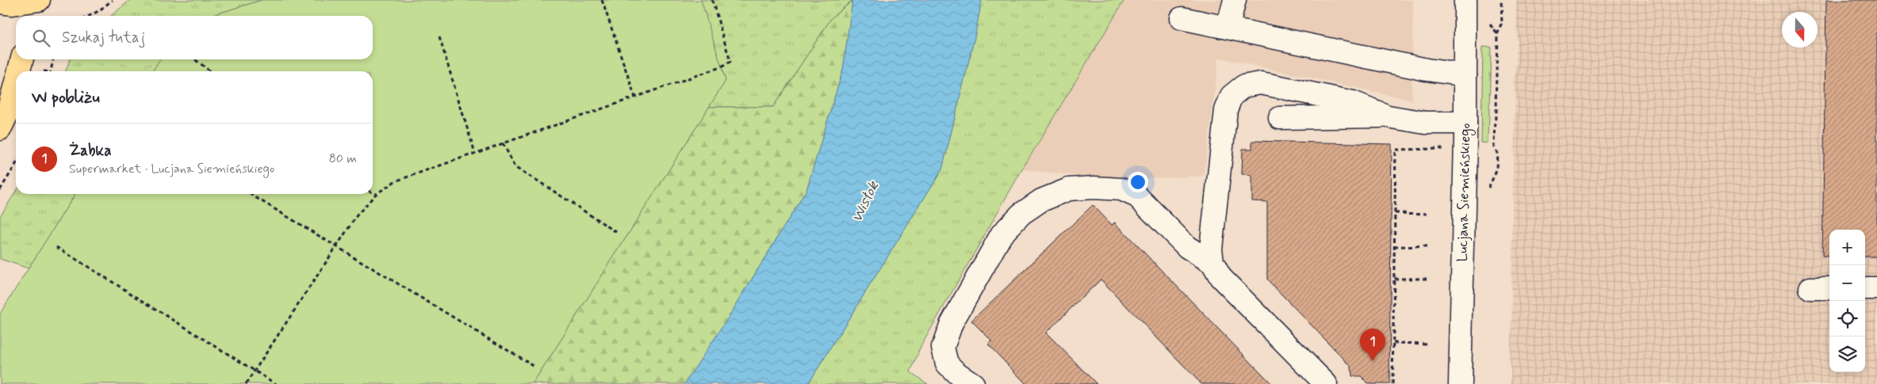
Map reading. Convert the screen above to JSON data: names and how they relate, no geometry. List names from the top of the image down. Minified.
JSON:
{"streets":{"street":["Lucjana Siemieńskiego"]},"water":["Wisłok"],"north":"bottom","page":{"search":"Szukaj tutaj","heading":"W pobliżu","list":[{"mark":"1","name":"Żabka","note":"Supermarket · Lucjana Siemieńskiego","value":"80 m"}],"map_buttons":["+","−"],"pins":"1"}}
